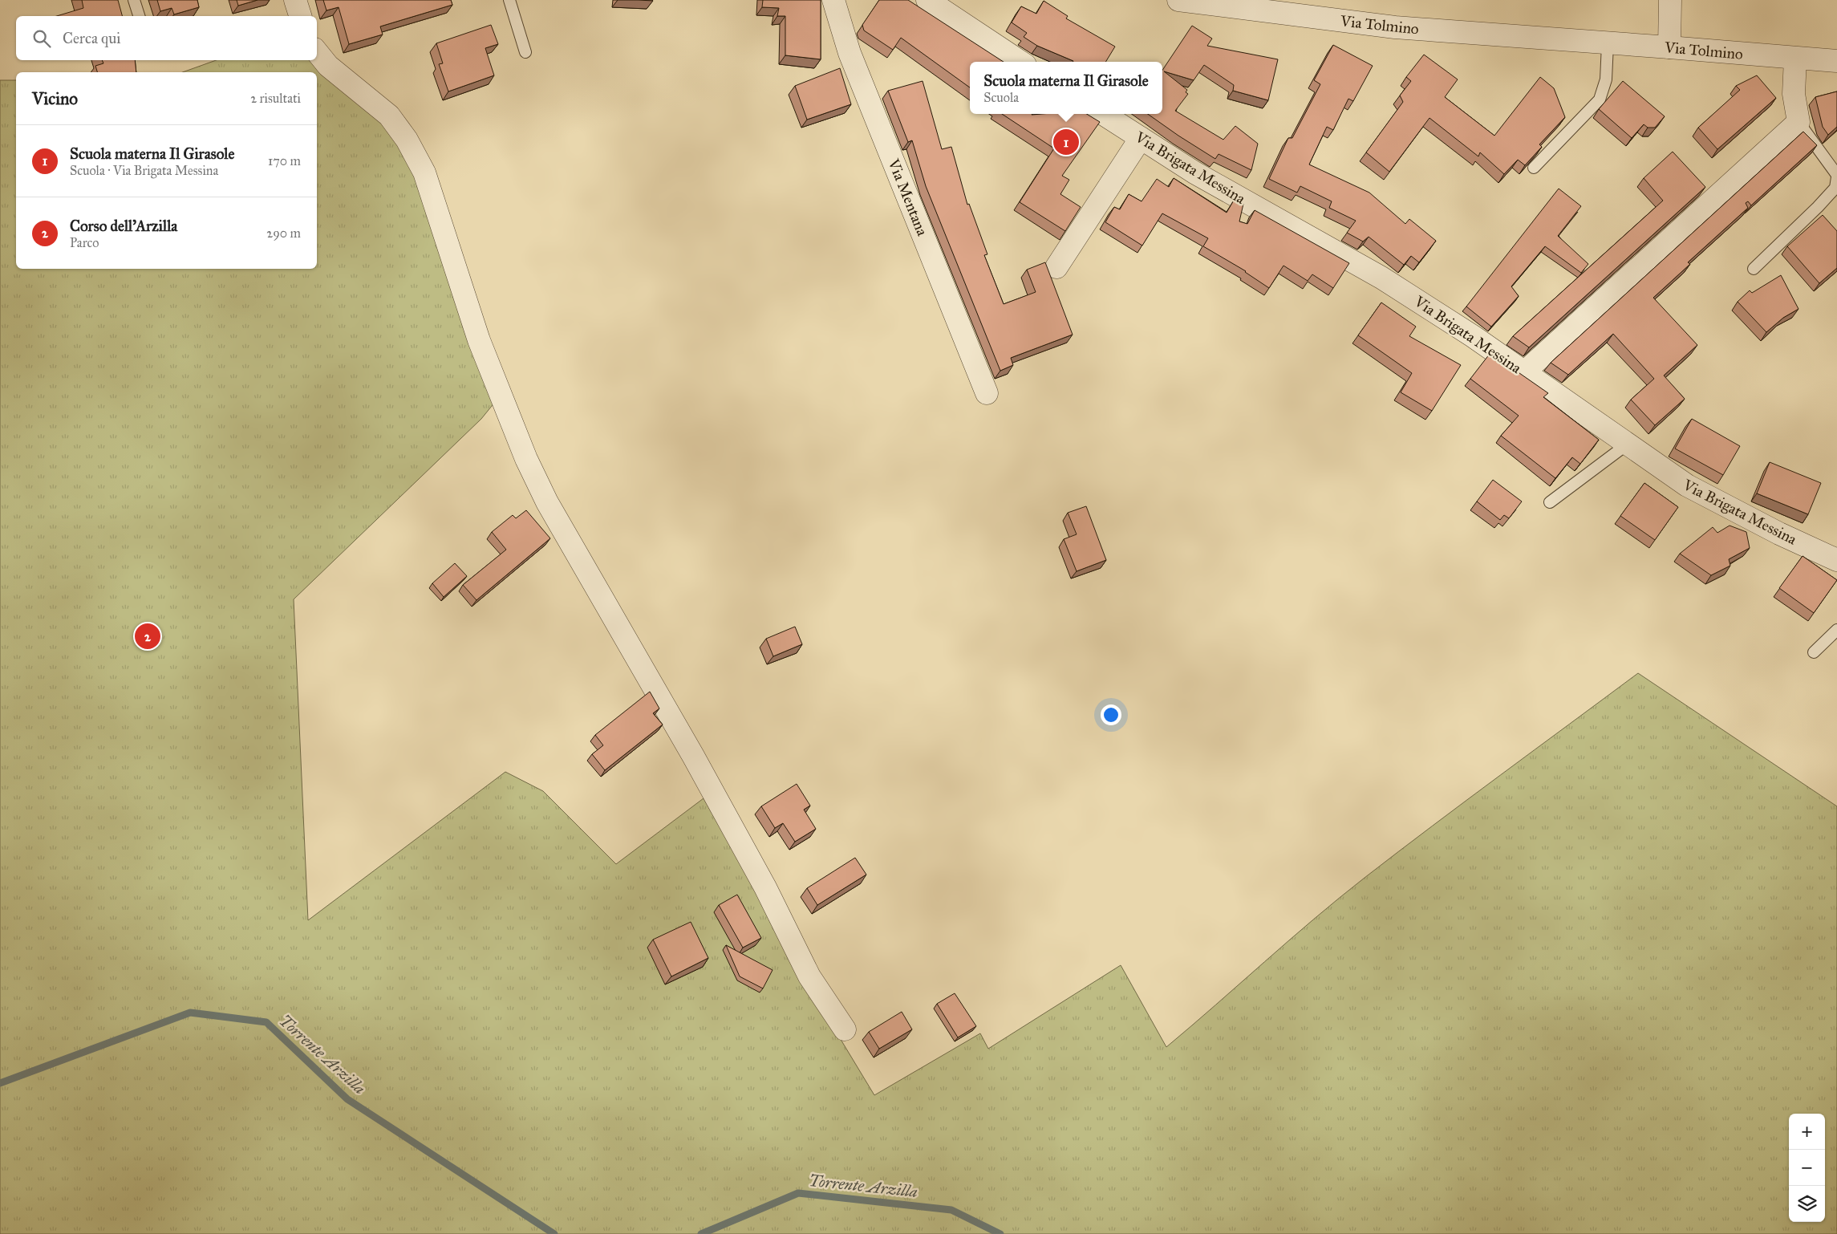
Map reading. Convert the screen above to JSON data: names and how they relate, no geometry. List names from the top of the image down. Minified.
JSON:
{"streets":{"street":["Via Tolmino","Via Brigata Messina","Via Mentana"]},"water":["Torrente Arzilla"],"page":{"search":"Cerca qui","popup":["Scuola materna Il Girasole","Scuola"],"heading":["Vicino","2 risultati"],"list":[{"mark":"1","name":"Scuola materna Il Girasole","note":"Scuola · Via Brigata Messina","value":"170 m"},{"mark":"2","name":"Corso dell'Arzilla","note":"Parco","value":"290 m"}],"pins":["1","2"],"map_buttons":["+","−"]}}
